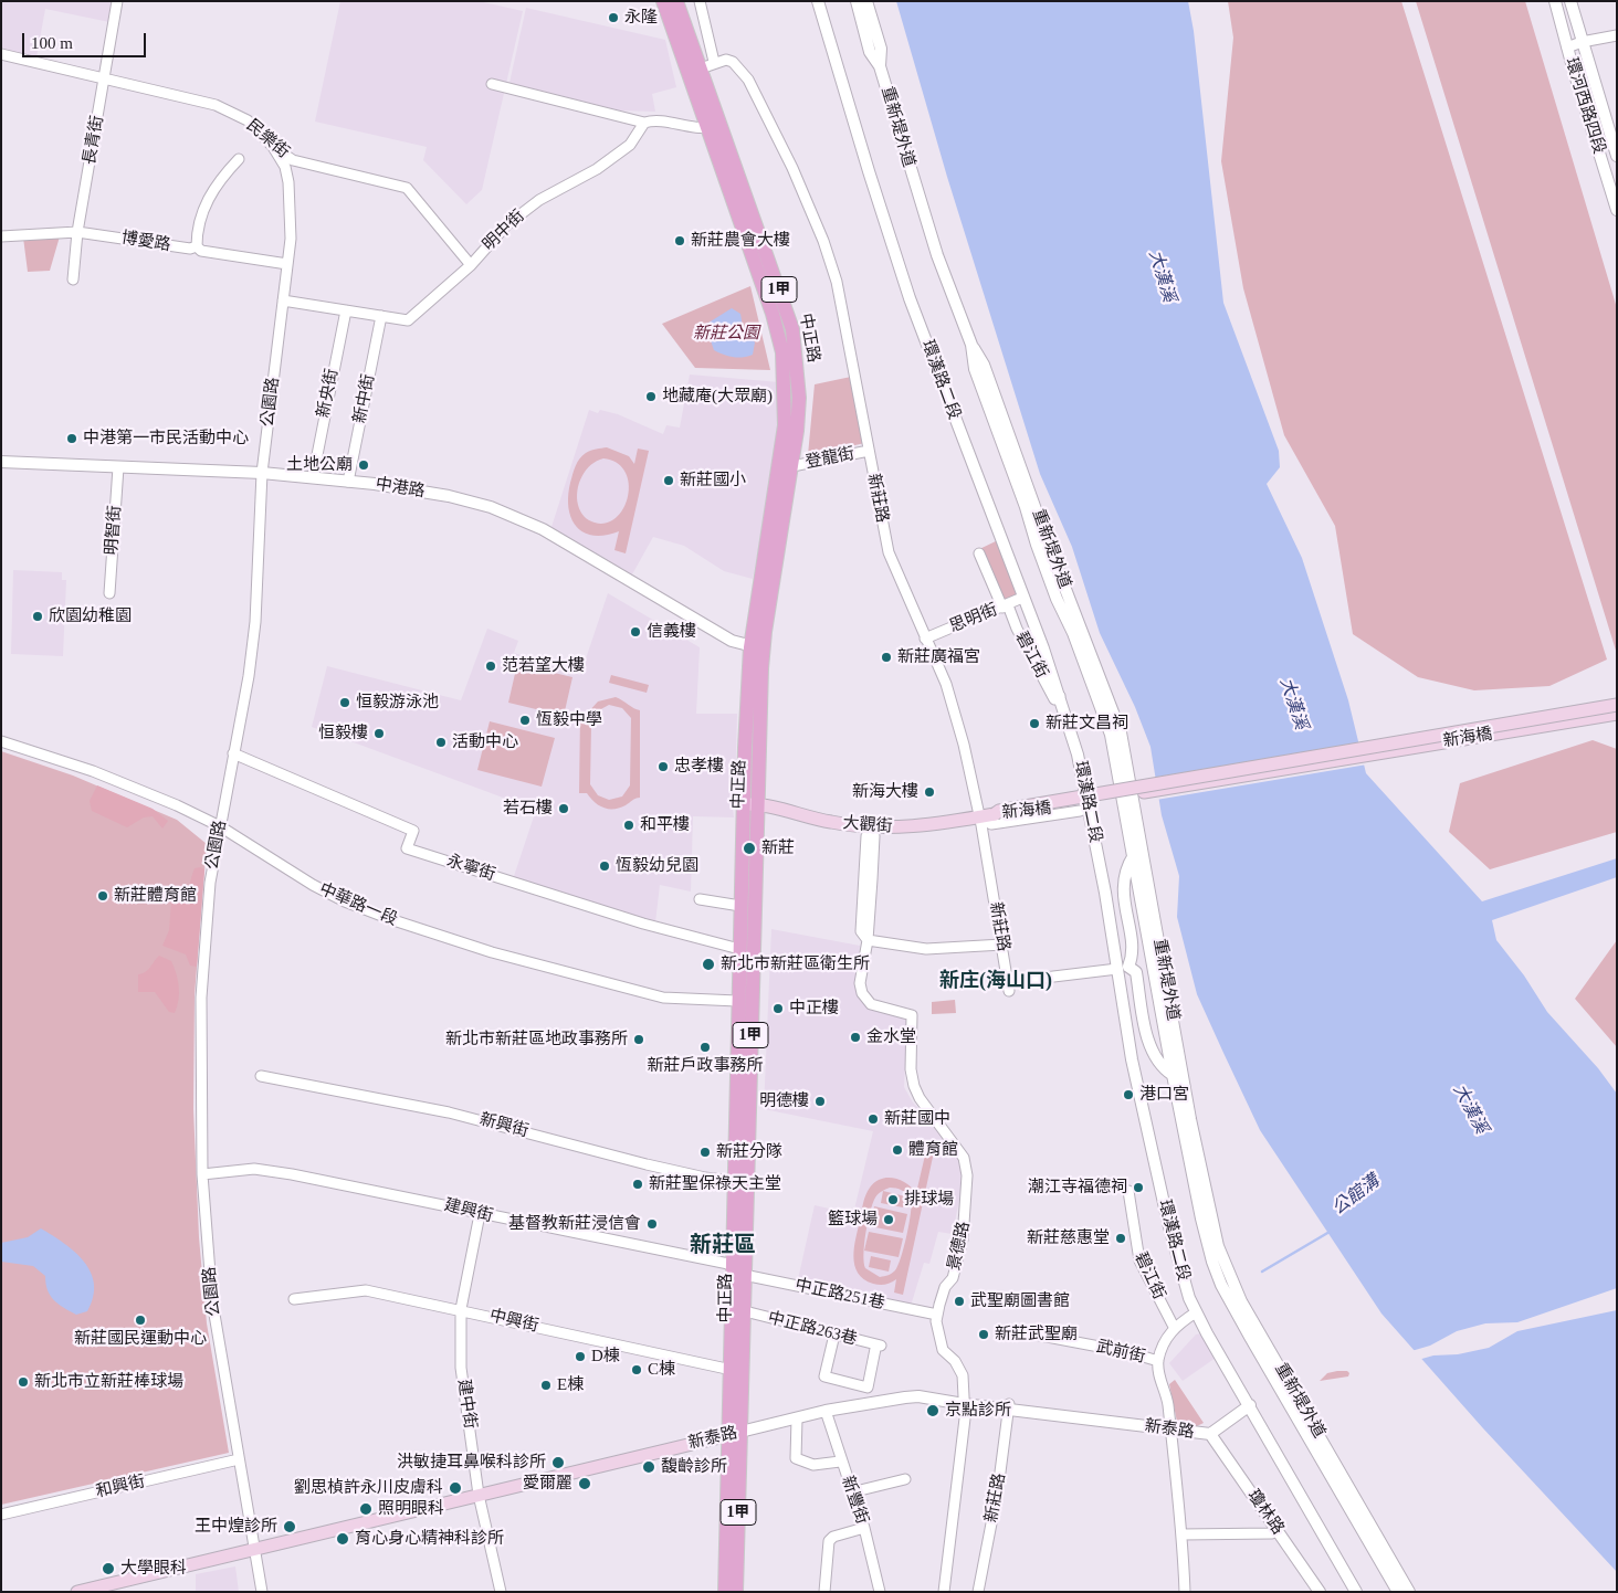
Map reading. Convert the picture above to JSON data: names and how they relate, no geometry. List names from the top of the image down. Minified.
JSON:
{"streets":{"main road":["1甲","中正路","新海橋","大觀街","新泰路"],"street":["環河西路四段","重新堤外道","民樂街","長青街","明中街","博愛路","環漢路二段","新央街","新中街","公園路","登龍街","中港路","新莊路","明智街","思明街","碧江街","永寧街","中華路一段","新興街","建興街","景德路","中正路251巷","中興街","中正路263巷","武前街","建中街","和興街","新豐街","瓊林路"]},"crossings":[["民樂街","長青街"],["民樂街","明中街"],["民樂街","公園路"],["長青街","博愛路"],["明中街","新央街"],["明中街","新中街"],["明中街","公園路"],["博愛路","公園路"],["中正路","登龍街"],["中正路","中港路"],["中正路","大觀街"],["中正路","永寧街"],["中正路","中華路一段"],["中正路","新興街"],["中正路","建興街"],["中正路","中正路251巷"],["中正路","中興街"],["中正路","中正路263巷"],["中正路","新泰路"],["環漢路二段","新莊路"],["環漢路二段","思明街"],["環漢路二段","碧江街"],["環漢路二段","新泰路"],["新央街","中港路"],["新中街","中港路"],["公園路","中港路"],["公園路","永寧街"],["公園路","中華路一段"],["公園路","建興街"],["公園路","新泰路"],["公園路","和興街"],["登龍街","新莊路"],["中港路","明智街"],["新莊路","思明街"],["新莊路","大觀街"],["新莊路","新泰路"],["思明街","碧江街"],["新海橋","大觀街"],["大觀街","景德路"],["建興街","中正路251巷"],["建興街","建中街"],["景德路","中正路251巷"],["景德路","新泰路"],["中興街","建中街"],["建中街","新泰路"],["新泰路","新豐街"],["新泰路","瓊林路"]],"districts":["新庄(海山口)","新莊區"],"water":["大漢溪","公館溝"],"parks":["新莊公園"],"places":["永隆","新莊農會大樓","地藏庵(大眾廟)","中港第一市民活動中心","土地公廟","新莊國小","欣園幼稚園","信義樓","新莊廣福宮","范若望大樓","恒毅游泳池","恆毅中學","新莊文昌祠","恒毅樓","活動中心","忠孝樓","新海大樓","若石樓","和平樓","新莊","恆毅幼兒園","新莊體育館","新北市新莊區衛生所","中正樓","金水堂","新北市新莊區地政事務所","新莊戶政事務所","港口宮","明德樓","新莊國中","體育館","新莊分隊","新莊聖保祿天主堂","潮江寺福德祠","排球場","籃球場","基督教新莊浸信會","新莊慈惠堂","武聖廟圖書館","新莊國民運動中心","新莊武聖廟","D棟","C棟","新北市立新莊棒球場","E棟","京點診所","洪敏捷耳鼻喉科診所","馥齡診所","愛爾麗","劉思楨許永川皮膚科","照明眼科","王中煌診所","育心身心精神科診所","大學眼科"],"scale_bar":"100 m"}
